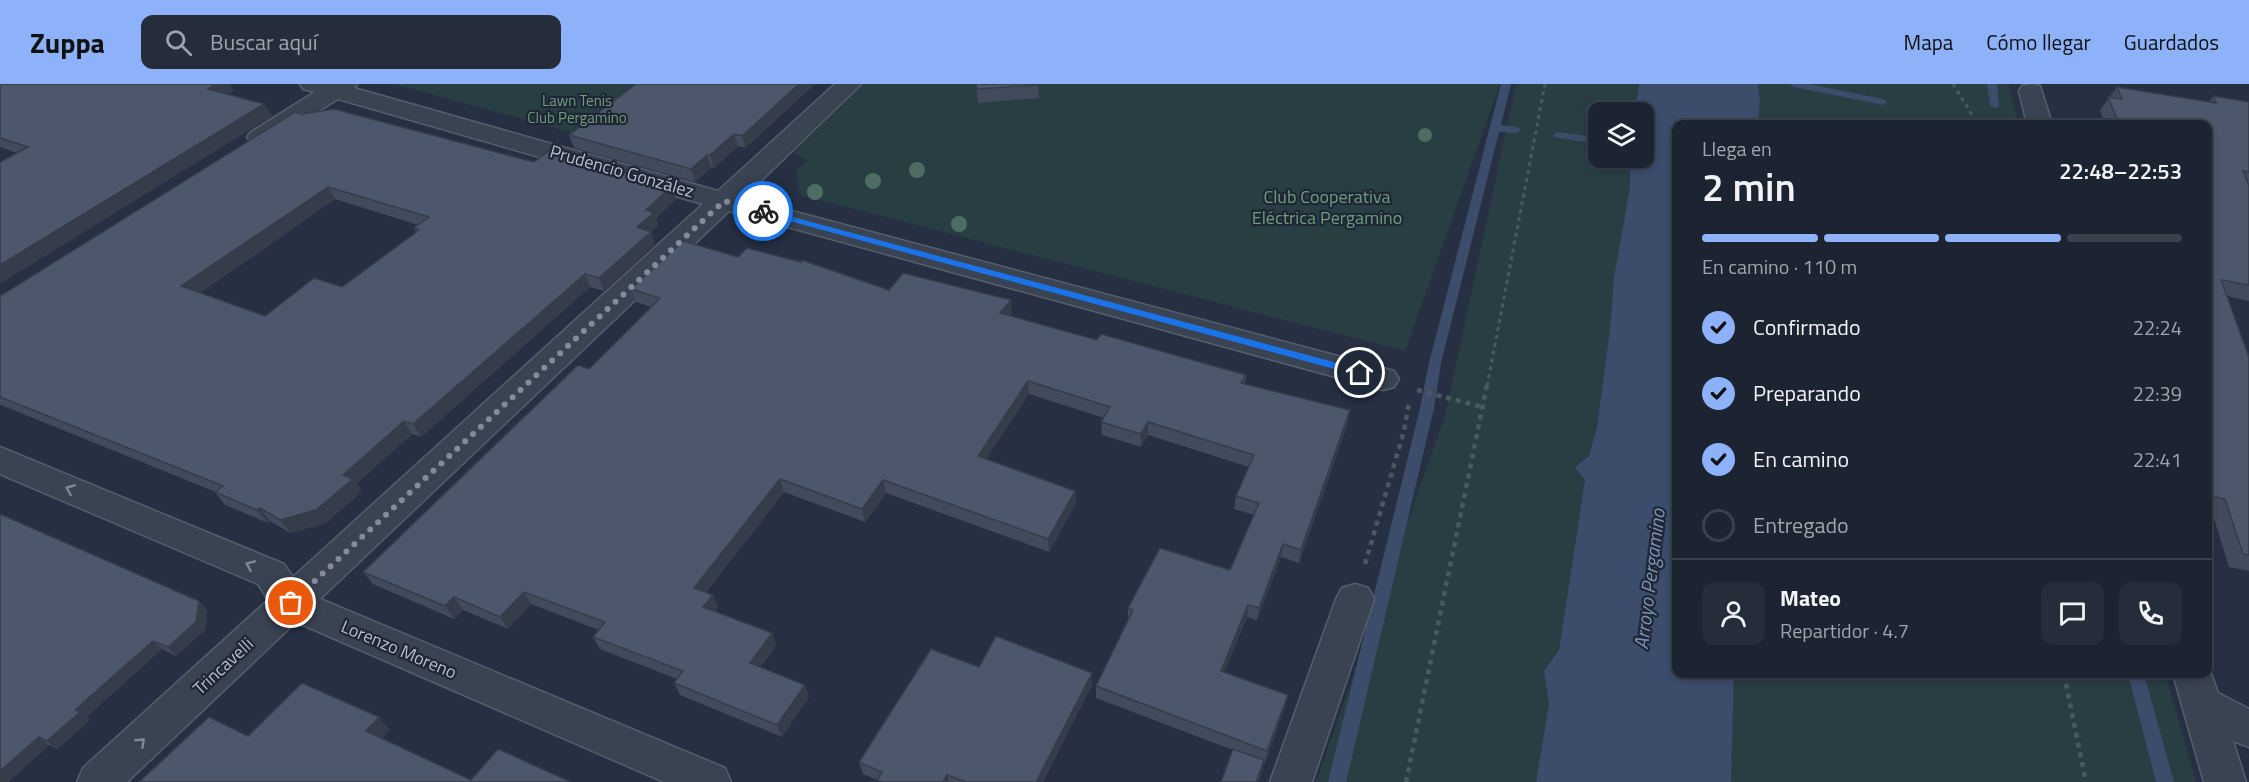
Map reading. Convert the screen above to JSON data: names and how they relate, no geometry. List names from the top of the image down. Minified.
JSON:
{"streets":{"street":["Prudencio González","Lorenzo Moreno","Trincavelli"]},"crossings":[["Prudencio González","Trincavelli"],["Lorenzo Moreno","Trincavelli"]],"water":["Arroyo Pergamino"],"parks":["Lawn Tenis Club Pergamino","Club Cooperativa Eléctrica Pergamino"],"page":{"header":"Zuppa","search":"Buscar aquí","nav":["Mapa","Cómo llegar","Guardados"],"heading":["2 min","Llega en","22:48–22:53"],"panel":["Mateo","Repartidor · 4.7"],"bar":"En camino · 110 m","list":[["Confirmado","22:24"],["Preparando","22:39"],["En camino","22:41"],"Entregado"]}}
